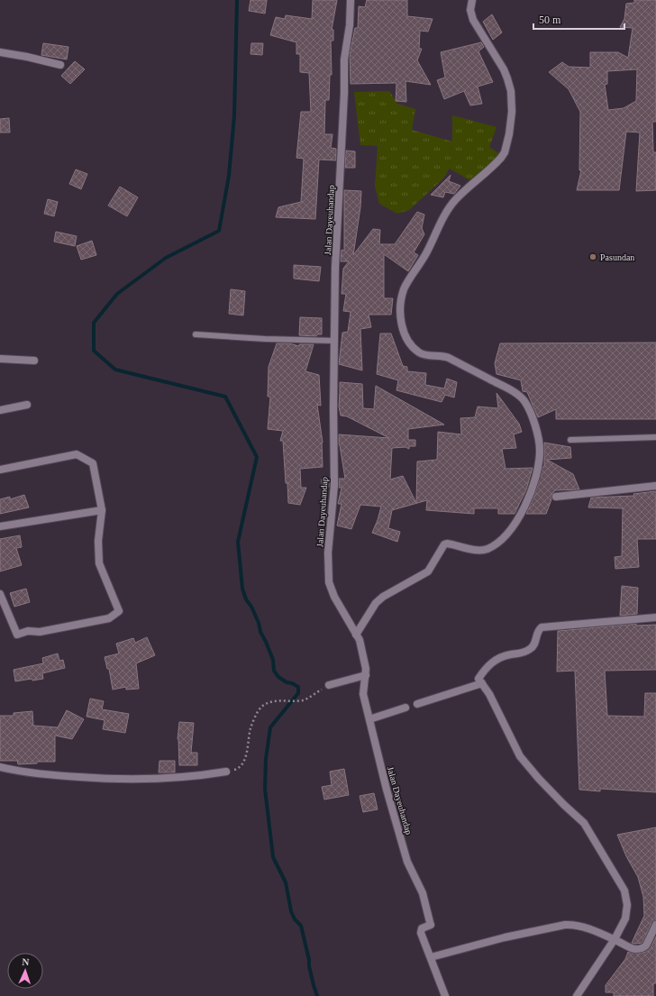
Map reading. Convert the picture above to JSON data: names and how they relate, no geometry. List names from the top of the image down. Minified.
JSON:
{"streets":{"street":["Jalan Dayeuhandap"]},"places":["Pasundan"],"scale_bar":"50 m","north":"top"}
